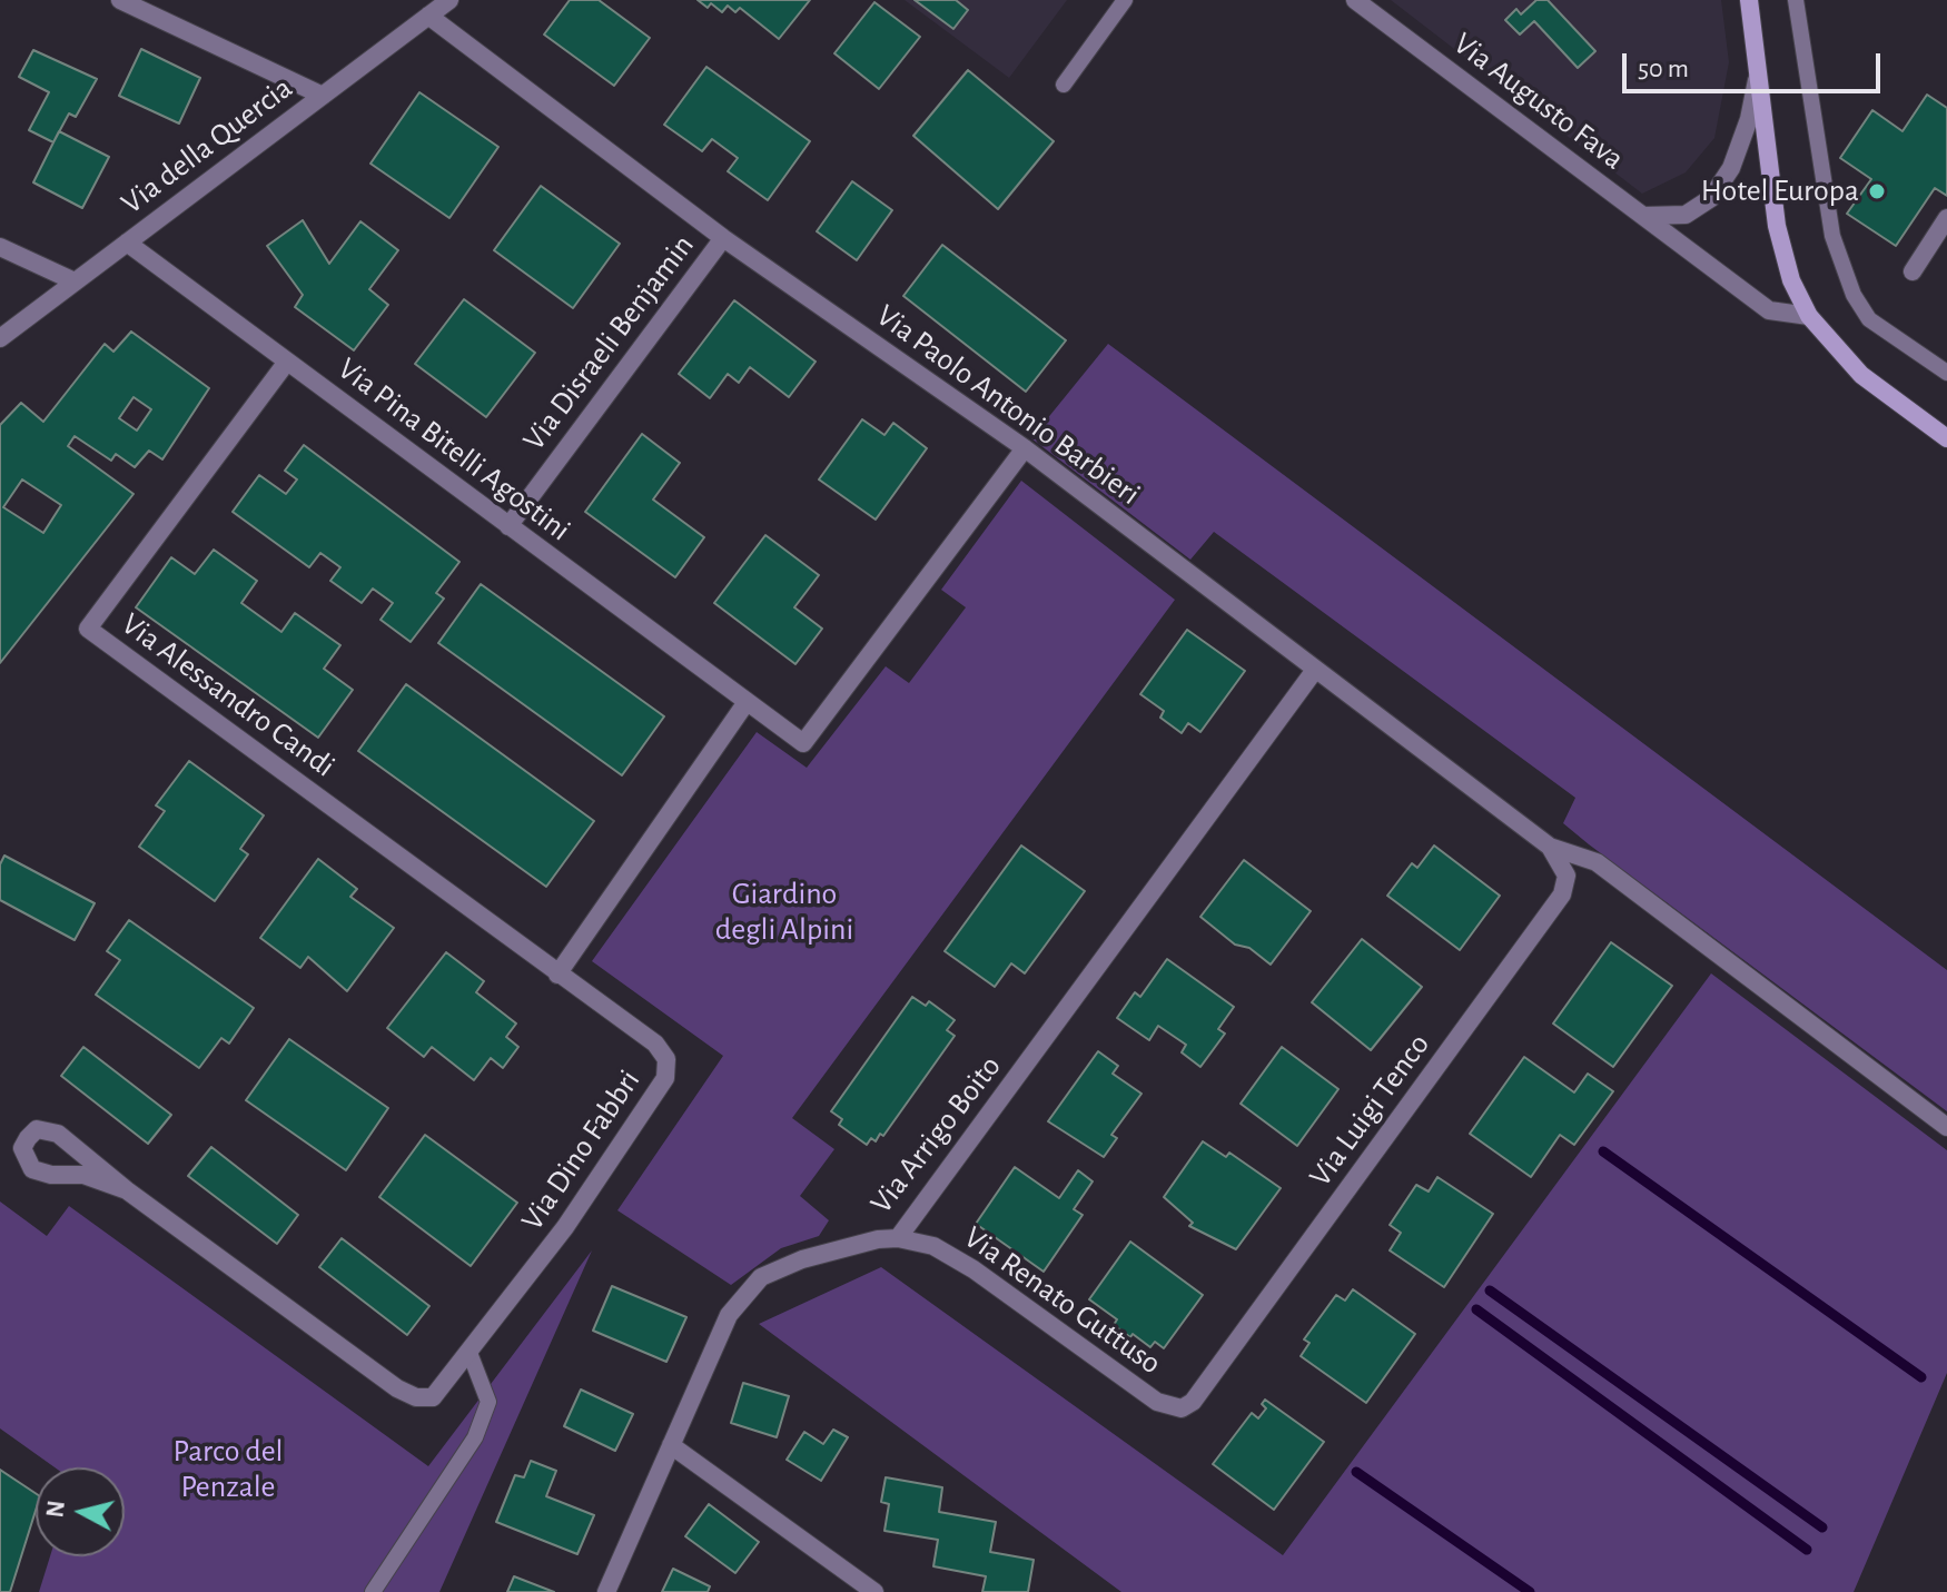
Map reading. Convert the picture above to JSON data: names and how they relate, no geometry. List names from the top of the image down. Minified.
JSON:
{"streets":{"street":["Via Augusto Fava","Via della Quercia","Via Disraeli Benjamin","Via Paolo Antonio Barbieri","Via Pina Bitelli Agostini","Via Alessandro Candi","Via Luigi Tenco","Via Arrigo Boito","Via Dino Fabbri","Via Renato Guttuso"]},"crossings":[["Via della Quercia","Via Paolo Antonio Barbieri"],["Via della Quercia","Via Pina Bitelli Agostini"],["Via Disraeli Benjamin","Via Paolo Antonio Barbieri"],["Via Disraeli Benjamin","Via Pina Bitelli Agostini"],["Via Paolo Antonio Barbieri","Via Luigi Tenco"],["Via Paolo Antonio Barbieri","Via Arrigo Boito"],["Via Pina Bitelli Agostini","Via Alessandro Candi"],["Via Alessandro Candi","Via Dino Fabbri"],["Via Luigi Tenco","Via Renato Guttuso"],["Via Arrigo Boito","Via Renato Guttuso"]],"parks":["Giardino degli Alpini","Parco del Penzale"],"places":["Hotel Europa"],"scale_bar":"50 m","north":"left"}
